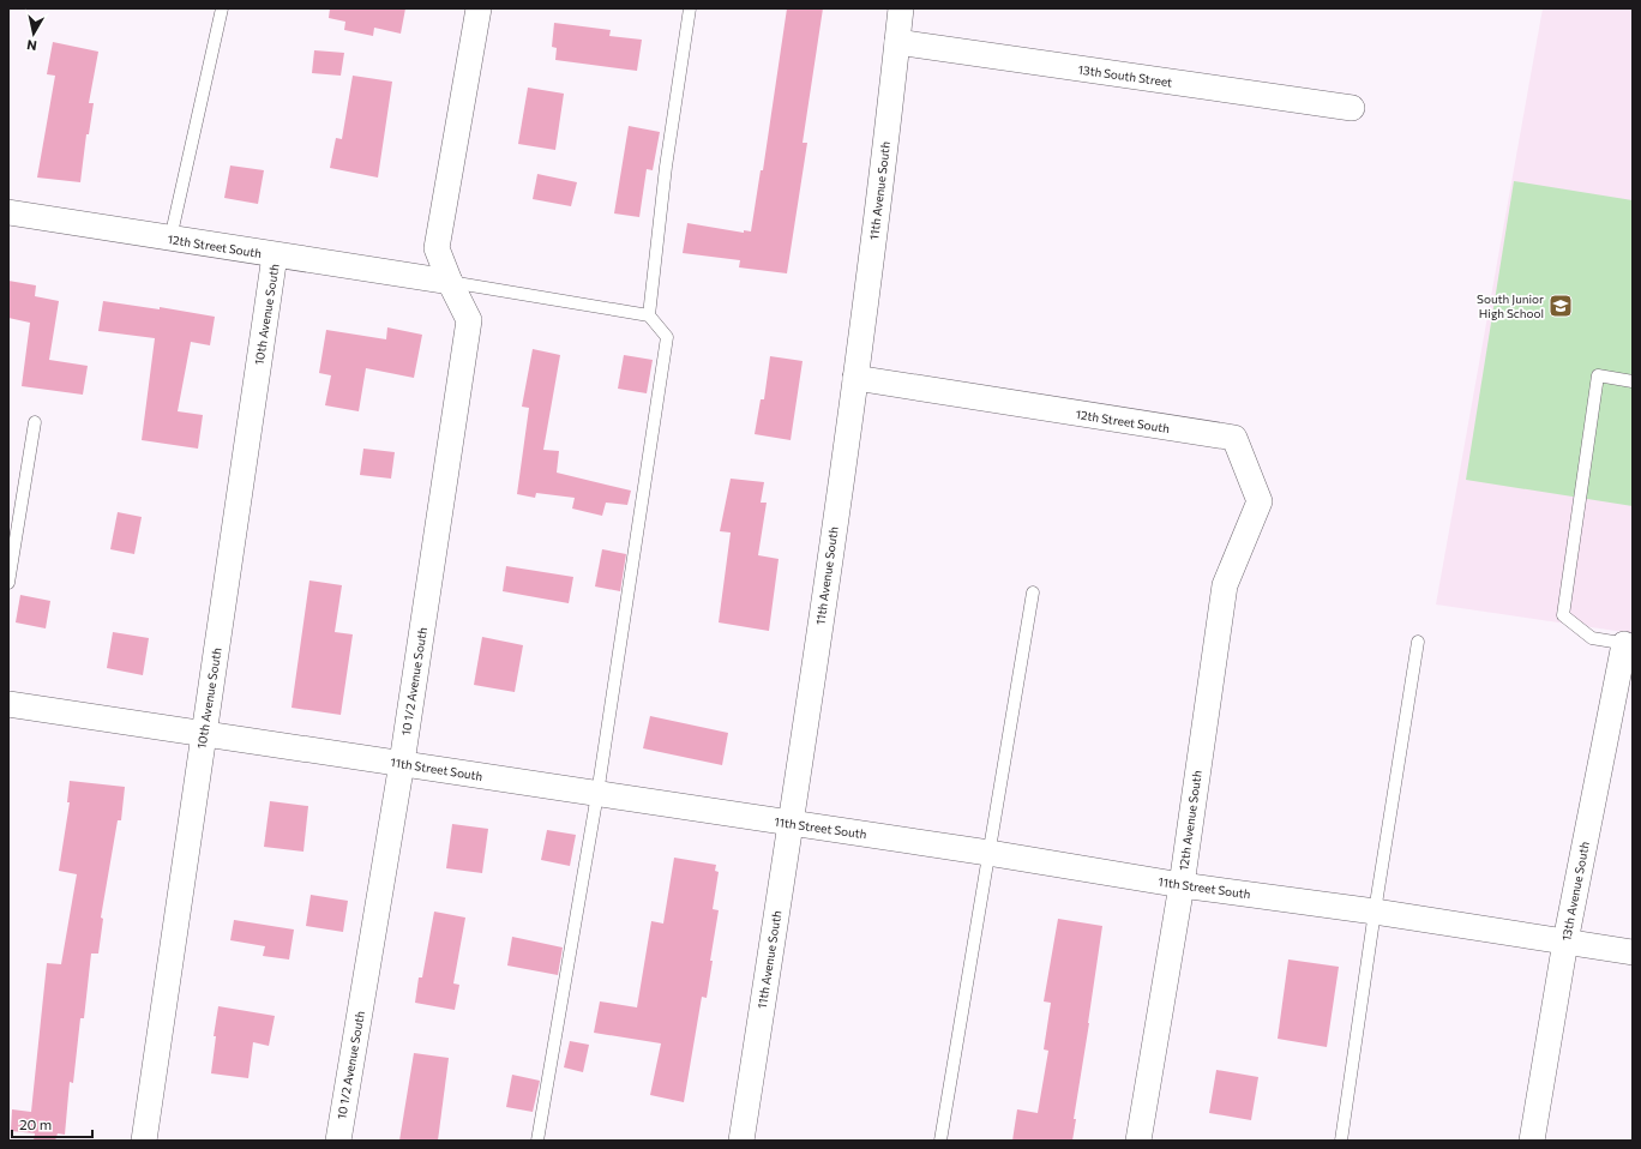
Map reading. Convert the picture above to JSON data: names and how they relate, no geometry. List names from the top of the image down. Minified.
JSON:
{"streets":{"street":["13th South Street","11th Avenue South","12th Street South","10th Avenue South","10 1/2 Avenue South","11th Street South","12th Avenue South","13th Avenue South"]},"crossings":[["13th South Street","11th Avenue South"],["11th Avenue South","12th Street South"],["11th Avenue South","11th Street South"],["12th Street South","10th Avenue South"],["12th Street South","10 1/2 Avenue South"],["12th Street South","12th Avenue South"],["10th Avenue South","11th Street South"],["10 1/2 Avenue South","11th Street South"],["11th Street South","12th Avenue South"],["11th Street South","13th Avenue South"]],"places":{"school or university":["South Junior High School"]},"scale_bar":"20 m","north":"bottom"}
